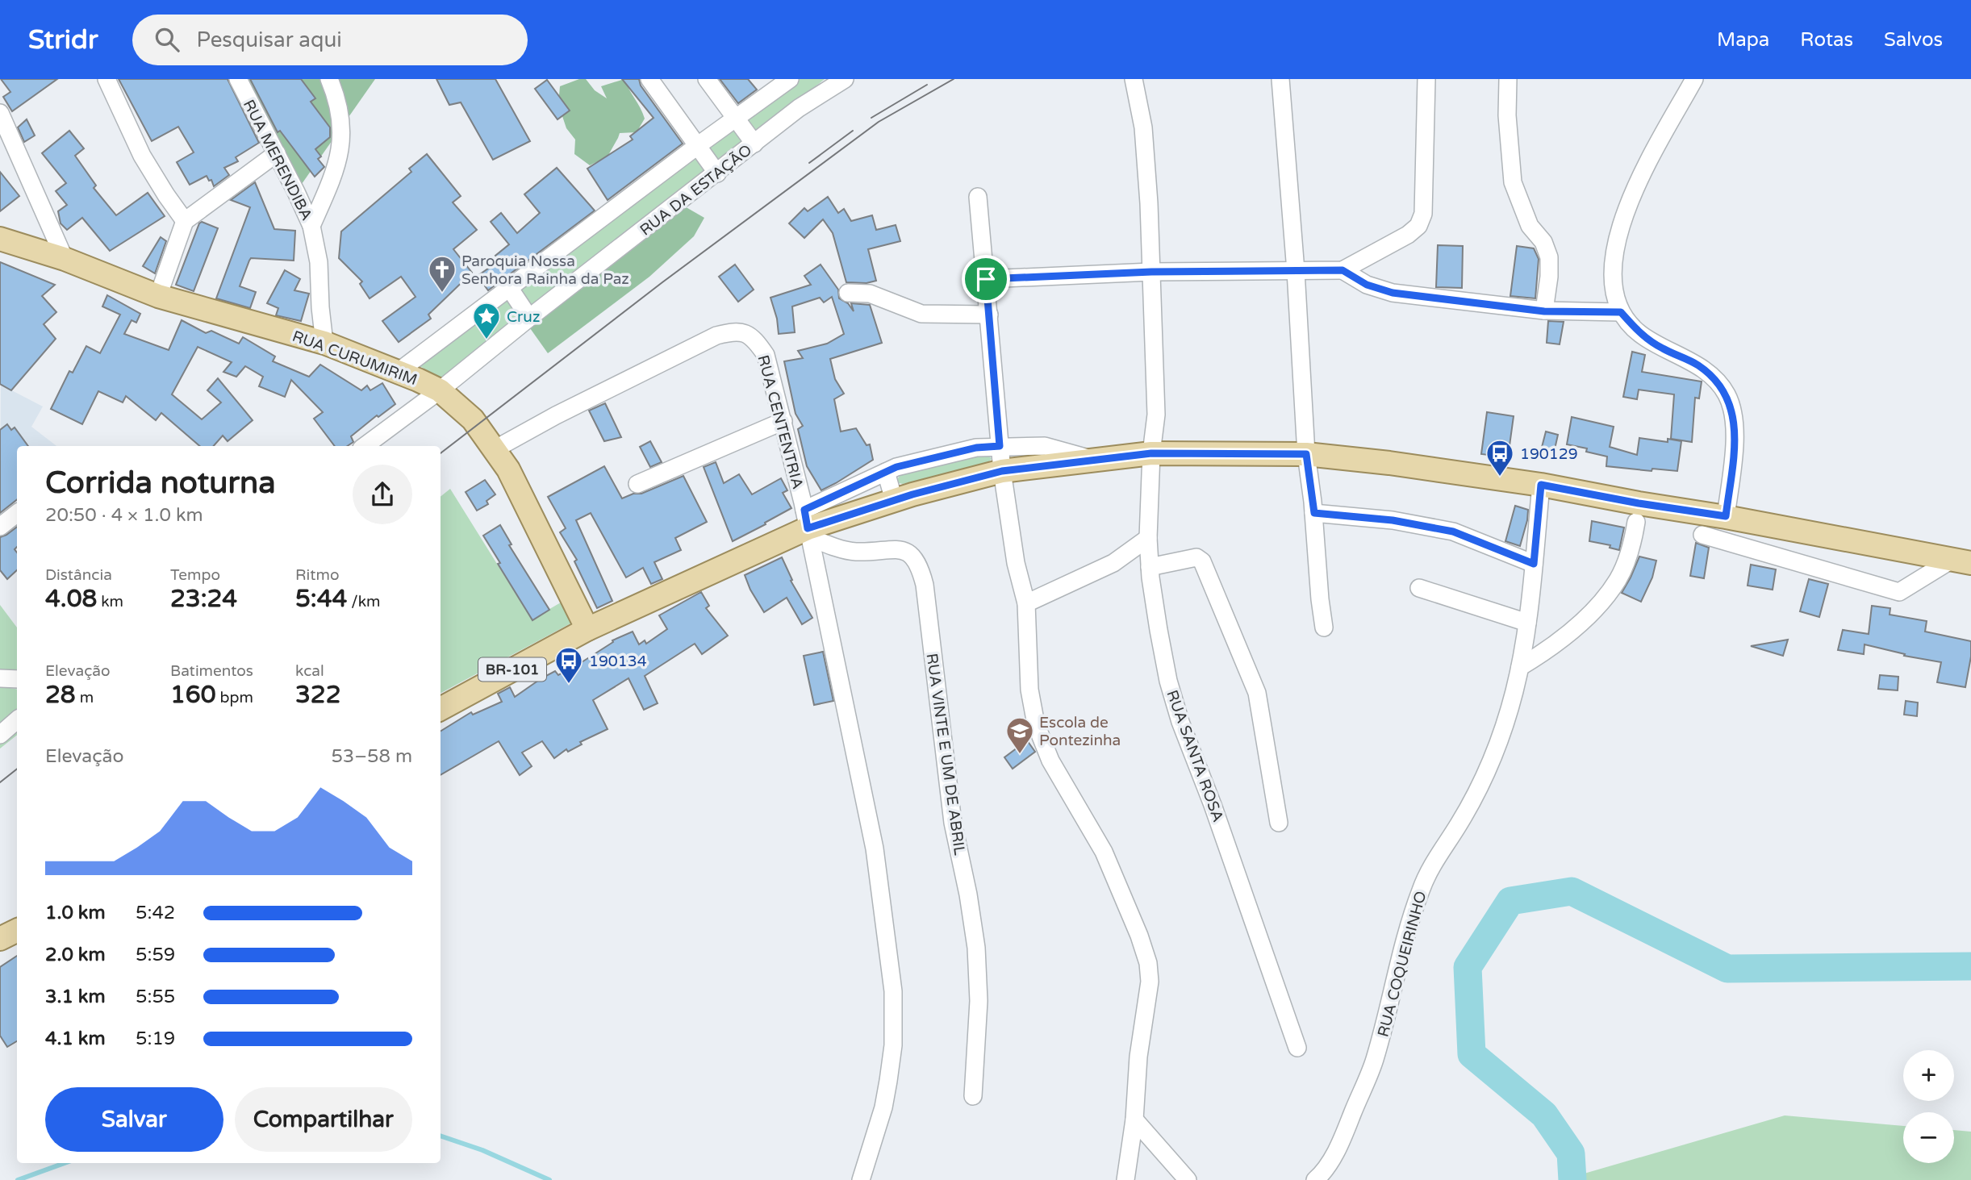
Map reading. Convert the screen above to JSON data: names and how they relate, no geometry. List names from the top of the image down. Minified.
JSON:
{"streets":{"main road":["RUA CURUMIRIM","BR-101"],"street":["RUA MERENDIBA","RUA DA ESTAÇÃO","RUA CENTENTRIA","RUA VINTE E UM DE ABRIL","RUA SANTA ROSA","RUA COQUEIRINHO"]},"crossings":[["RUA MERENDIBA","RUA CURUMIRIM"],["RUA DA ESTAÇÃO","RUA CURUMIRIM"],["RUA CURUMIRIM","RUA CENTENTRIA"],["RUA CURUMIRIM","BR-101"],["RUA CENTENTRIA","BR-101"],["RUA CENTENTRIA","RUA VINTE E UM DE ABRIL"],["BR-101","RUA VINTE E UM DE ABRIL"],["BR-101","RUA SANTA ROSA"],["BR-101","RUA COQUEIRINHO"]],"places":{"church":["Paroquia Nossa Senhora Rainha da Paz"],"place":["Cruz"],"bus stop":["190129","190134"],"school or university":["Escola de Pontezinha"]},"page":{"header":"Stridr","search":"Pesquisar aqui","nav":["Mapa","Rotas","Salvos"],"heading":["Corrida noturna","20:50 · 4 × 1.0 km"],"stats":[["Distância","4.08 km"],["Tempo","23:24"],["Ritmo","5:44 /km"],["Elevação","28 m"],["Batimentos","160 bpm"],["kcal","322"]],"chart":["Elevação","53–58 m"],"list":[{"name":"1.0 km","note":"5:42"},{"name":"2.0 km","note":"5:59"},{"name":"3.1 km","note":"5:55"},{"name":"4.1 km","note":"5:19"}],"map_buttons":["+","−"],"buttons":["Salvar","Compartilhar"]}}
